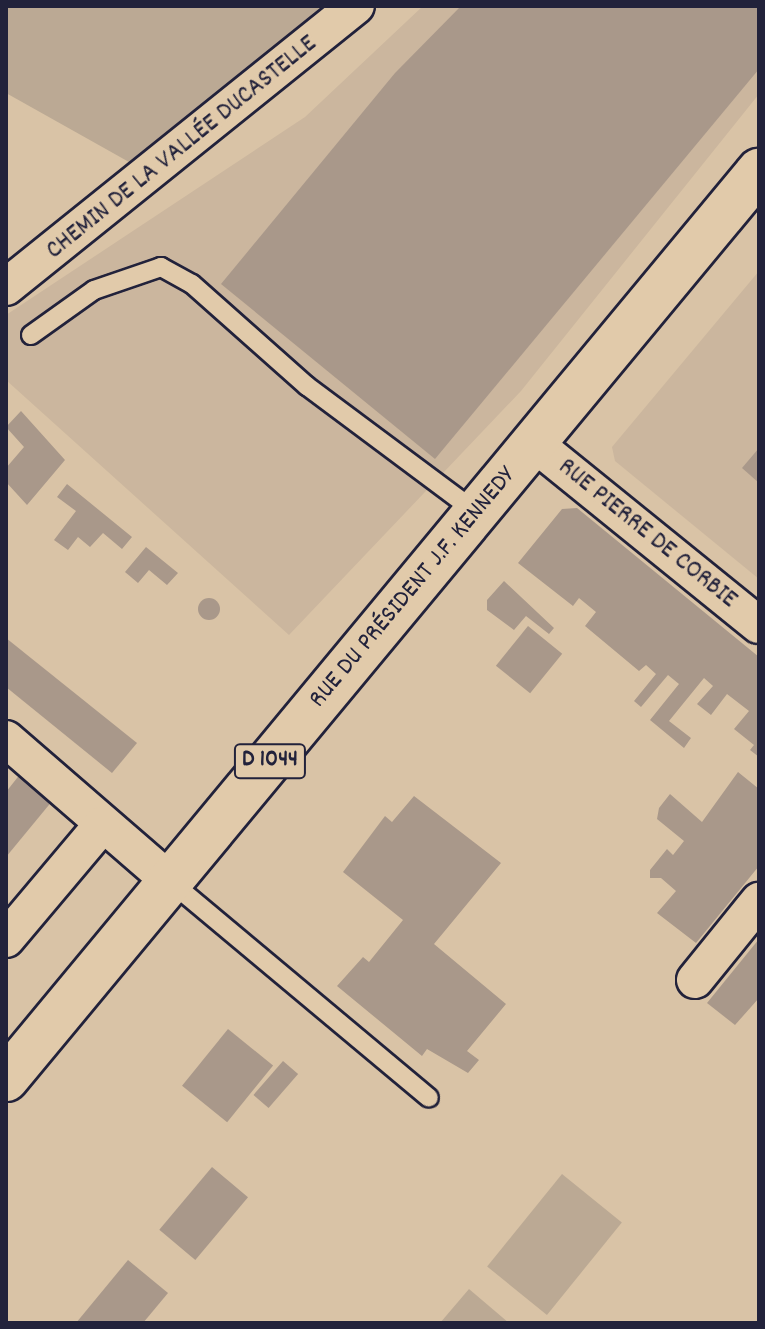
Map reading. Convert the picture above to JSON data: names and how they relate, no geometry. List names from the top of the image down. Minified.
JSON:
{"streets":{"main road":["RUE DU PRÉSIDENT J.F. KENNEDY","D 1044"],"street":["CHEMIN DE LA VALLÉE DUCASTELLE","RUE PIERRE DE CORBIE"]},"crossings":[["RUE PIERRE DE CORBIE","RUE DU PRÉSIDENT J.F. KENNEDY"]]}
